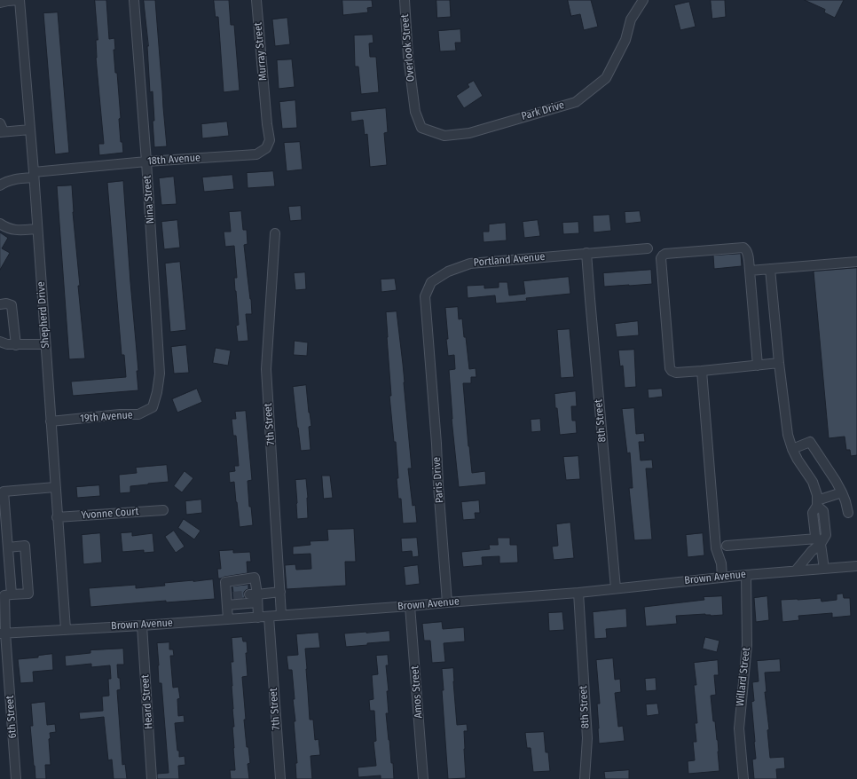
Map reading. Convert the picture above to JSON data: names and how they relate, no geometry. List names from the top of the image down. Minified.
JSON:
{"streets":{"street":["Overlook Street","Murray Street","Park Drive","18th Avenue","Nina Street","Portland Avenue","Shepherd Drive","19th Avenue","8th Street","7th Street","Paris Drive","Yvonne Court","Brown Avenue","Willard Street","Amos Street","Heard Street","6th Street"]},"crossings":[["Overlook Street","Park Drive"],["Murray Street","18th Avenue"],["18th Avenue","Nina Street"],["18th Avenue","Shepherd Drive"],["Nina Street","19th Avenue"],["Portland Avenue","8th Street"],["Portland Avenue","Paris Drive"],["Shepherd Drive","19th Avenue"],["Shepherd Drive","Yvonne Court"],["Shepherd Drive","Brown Avenue"],["8th Street","Brown Avenue"],["7th Street","Brown Avenue"],["Paris Drive","Brown Avenue"],["Brown Avenue","Willard Street"],["Brown Avenue","Amos Street"],["Brown Avenue","Heard Street"],["Brown Avenue","6th Street"]]}
